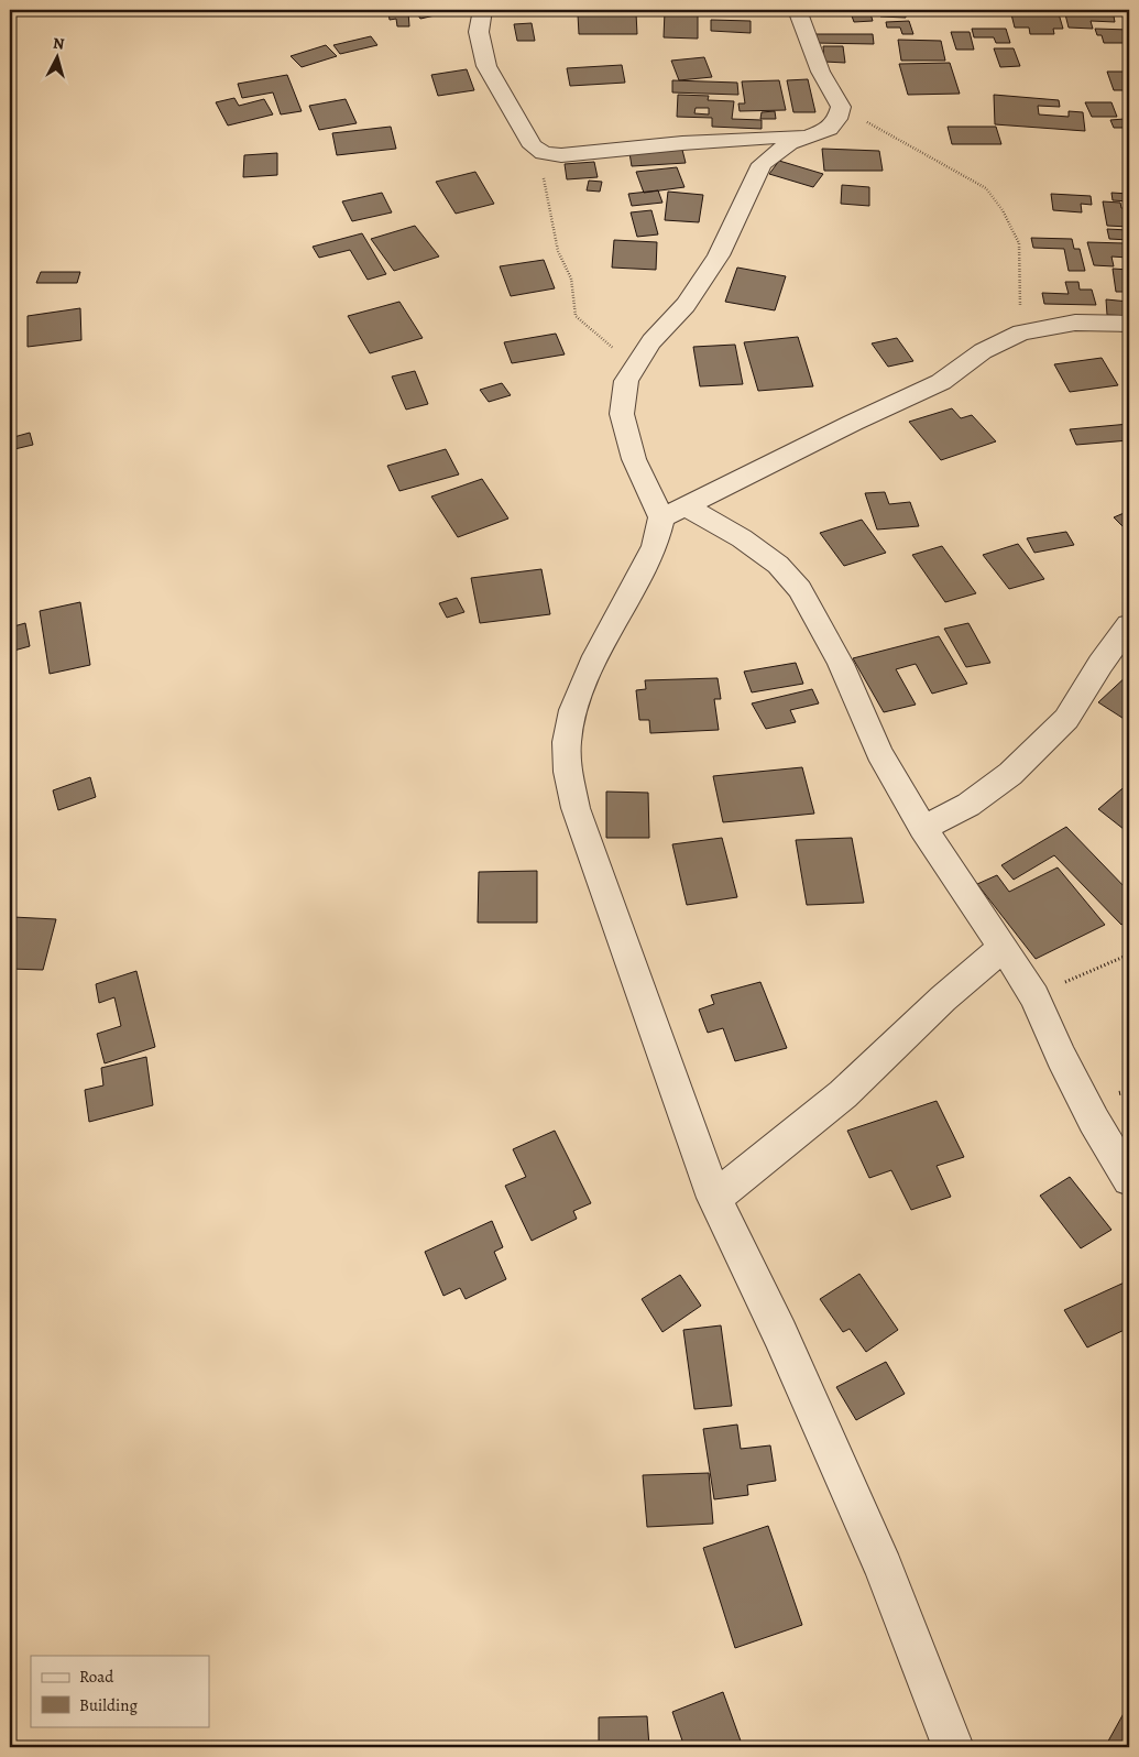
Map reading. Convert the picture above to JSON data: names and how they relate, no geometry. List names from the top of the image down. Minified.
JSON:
{"legend":["Road","Building"],"north":"top"}
